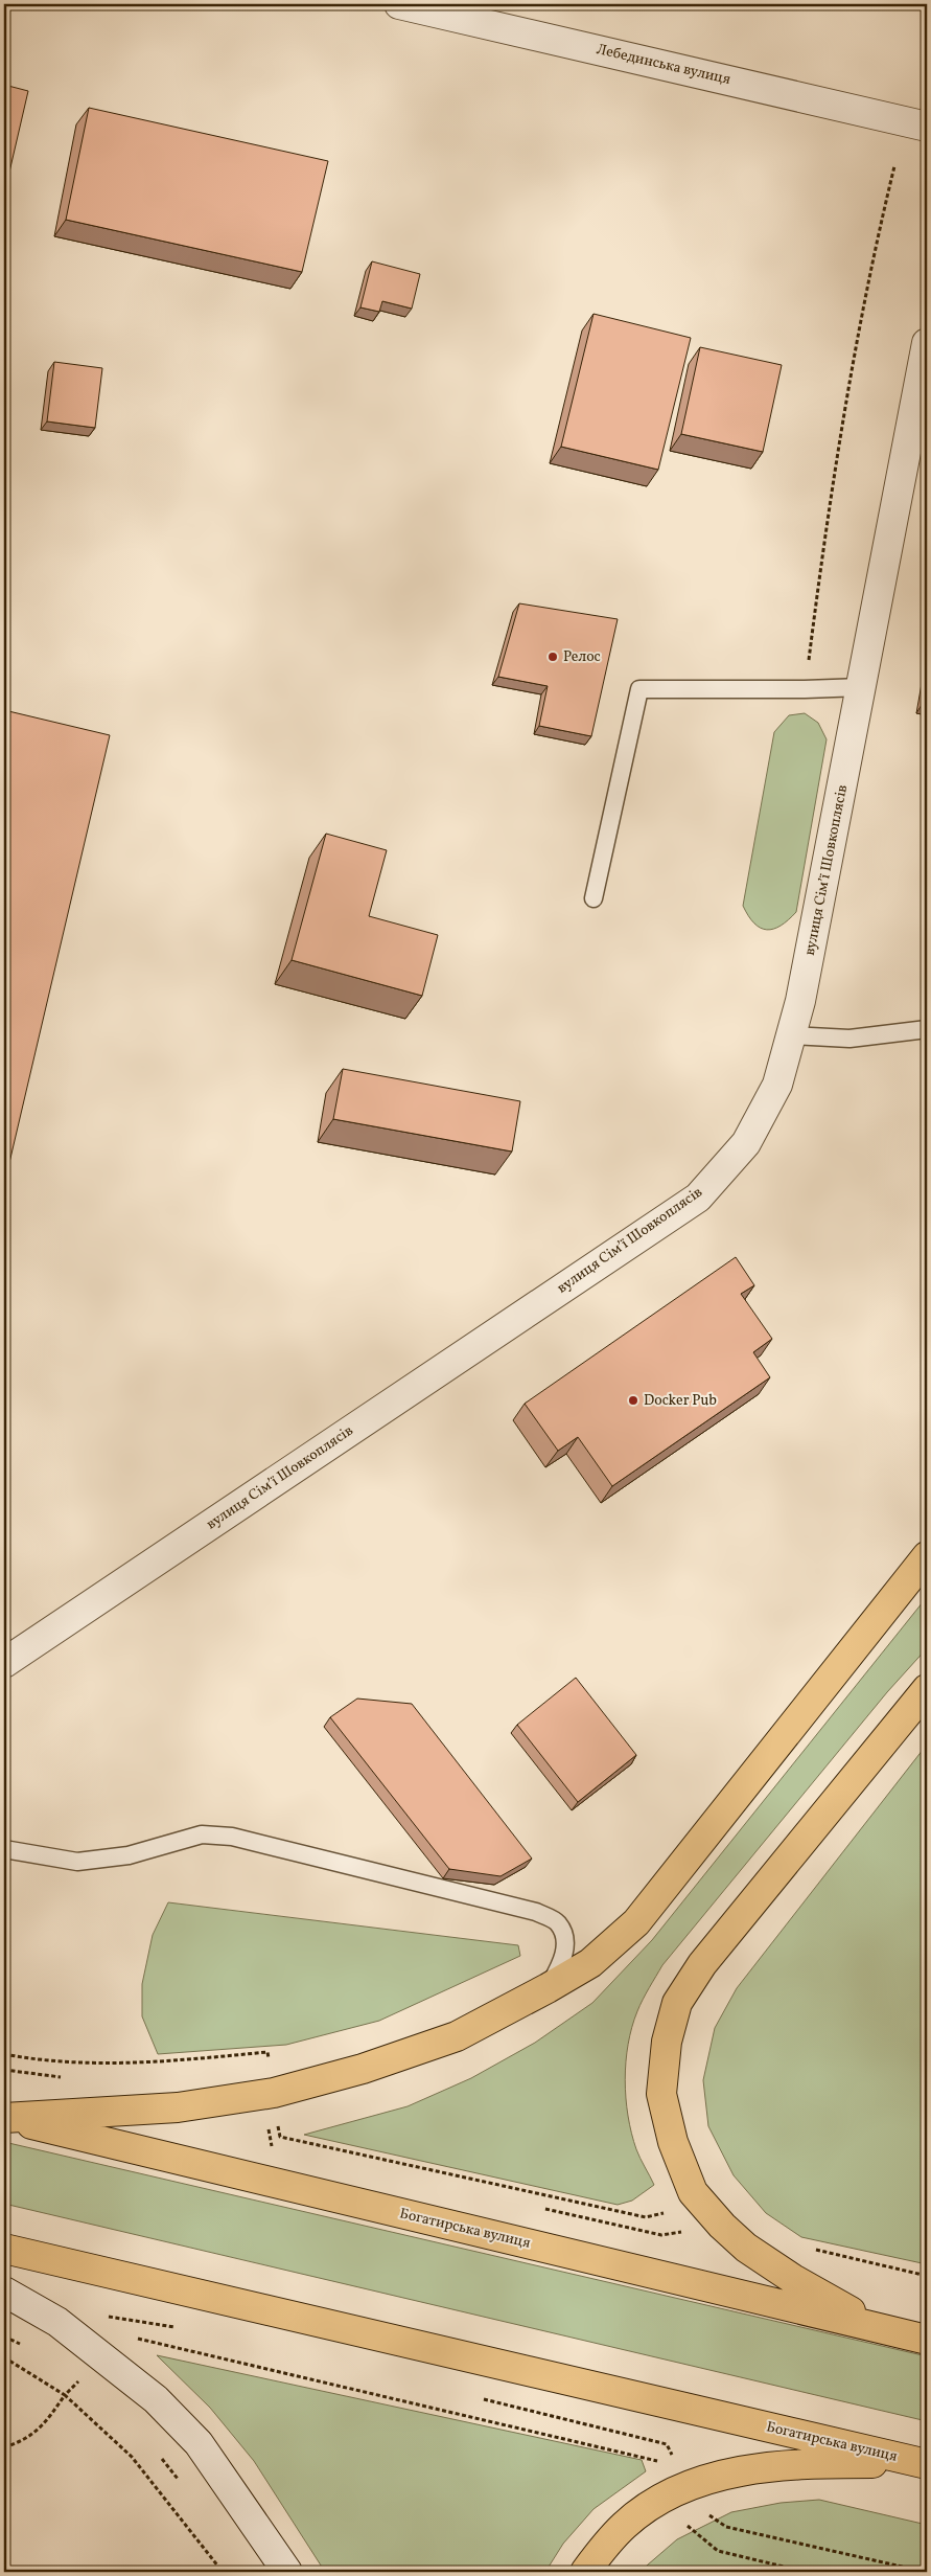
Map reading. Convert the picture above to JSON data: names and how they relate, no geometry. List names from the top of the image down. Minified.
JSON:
{"streets":{"main road":["Богатирська вулиця"],"street":["Лебединська вулиця","вулиця Сімʼї Шовкоплясів"]},"places":["Релос","Docker Pub"]}
